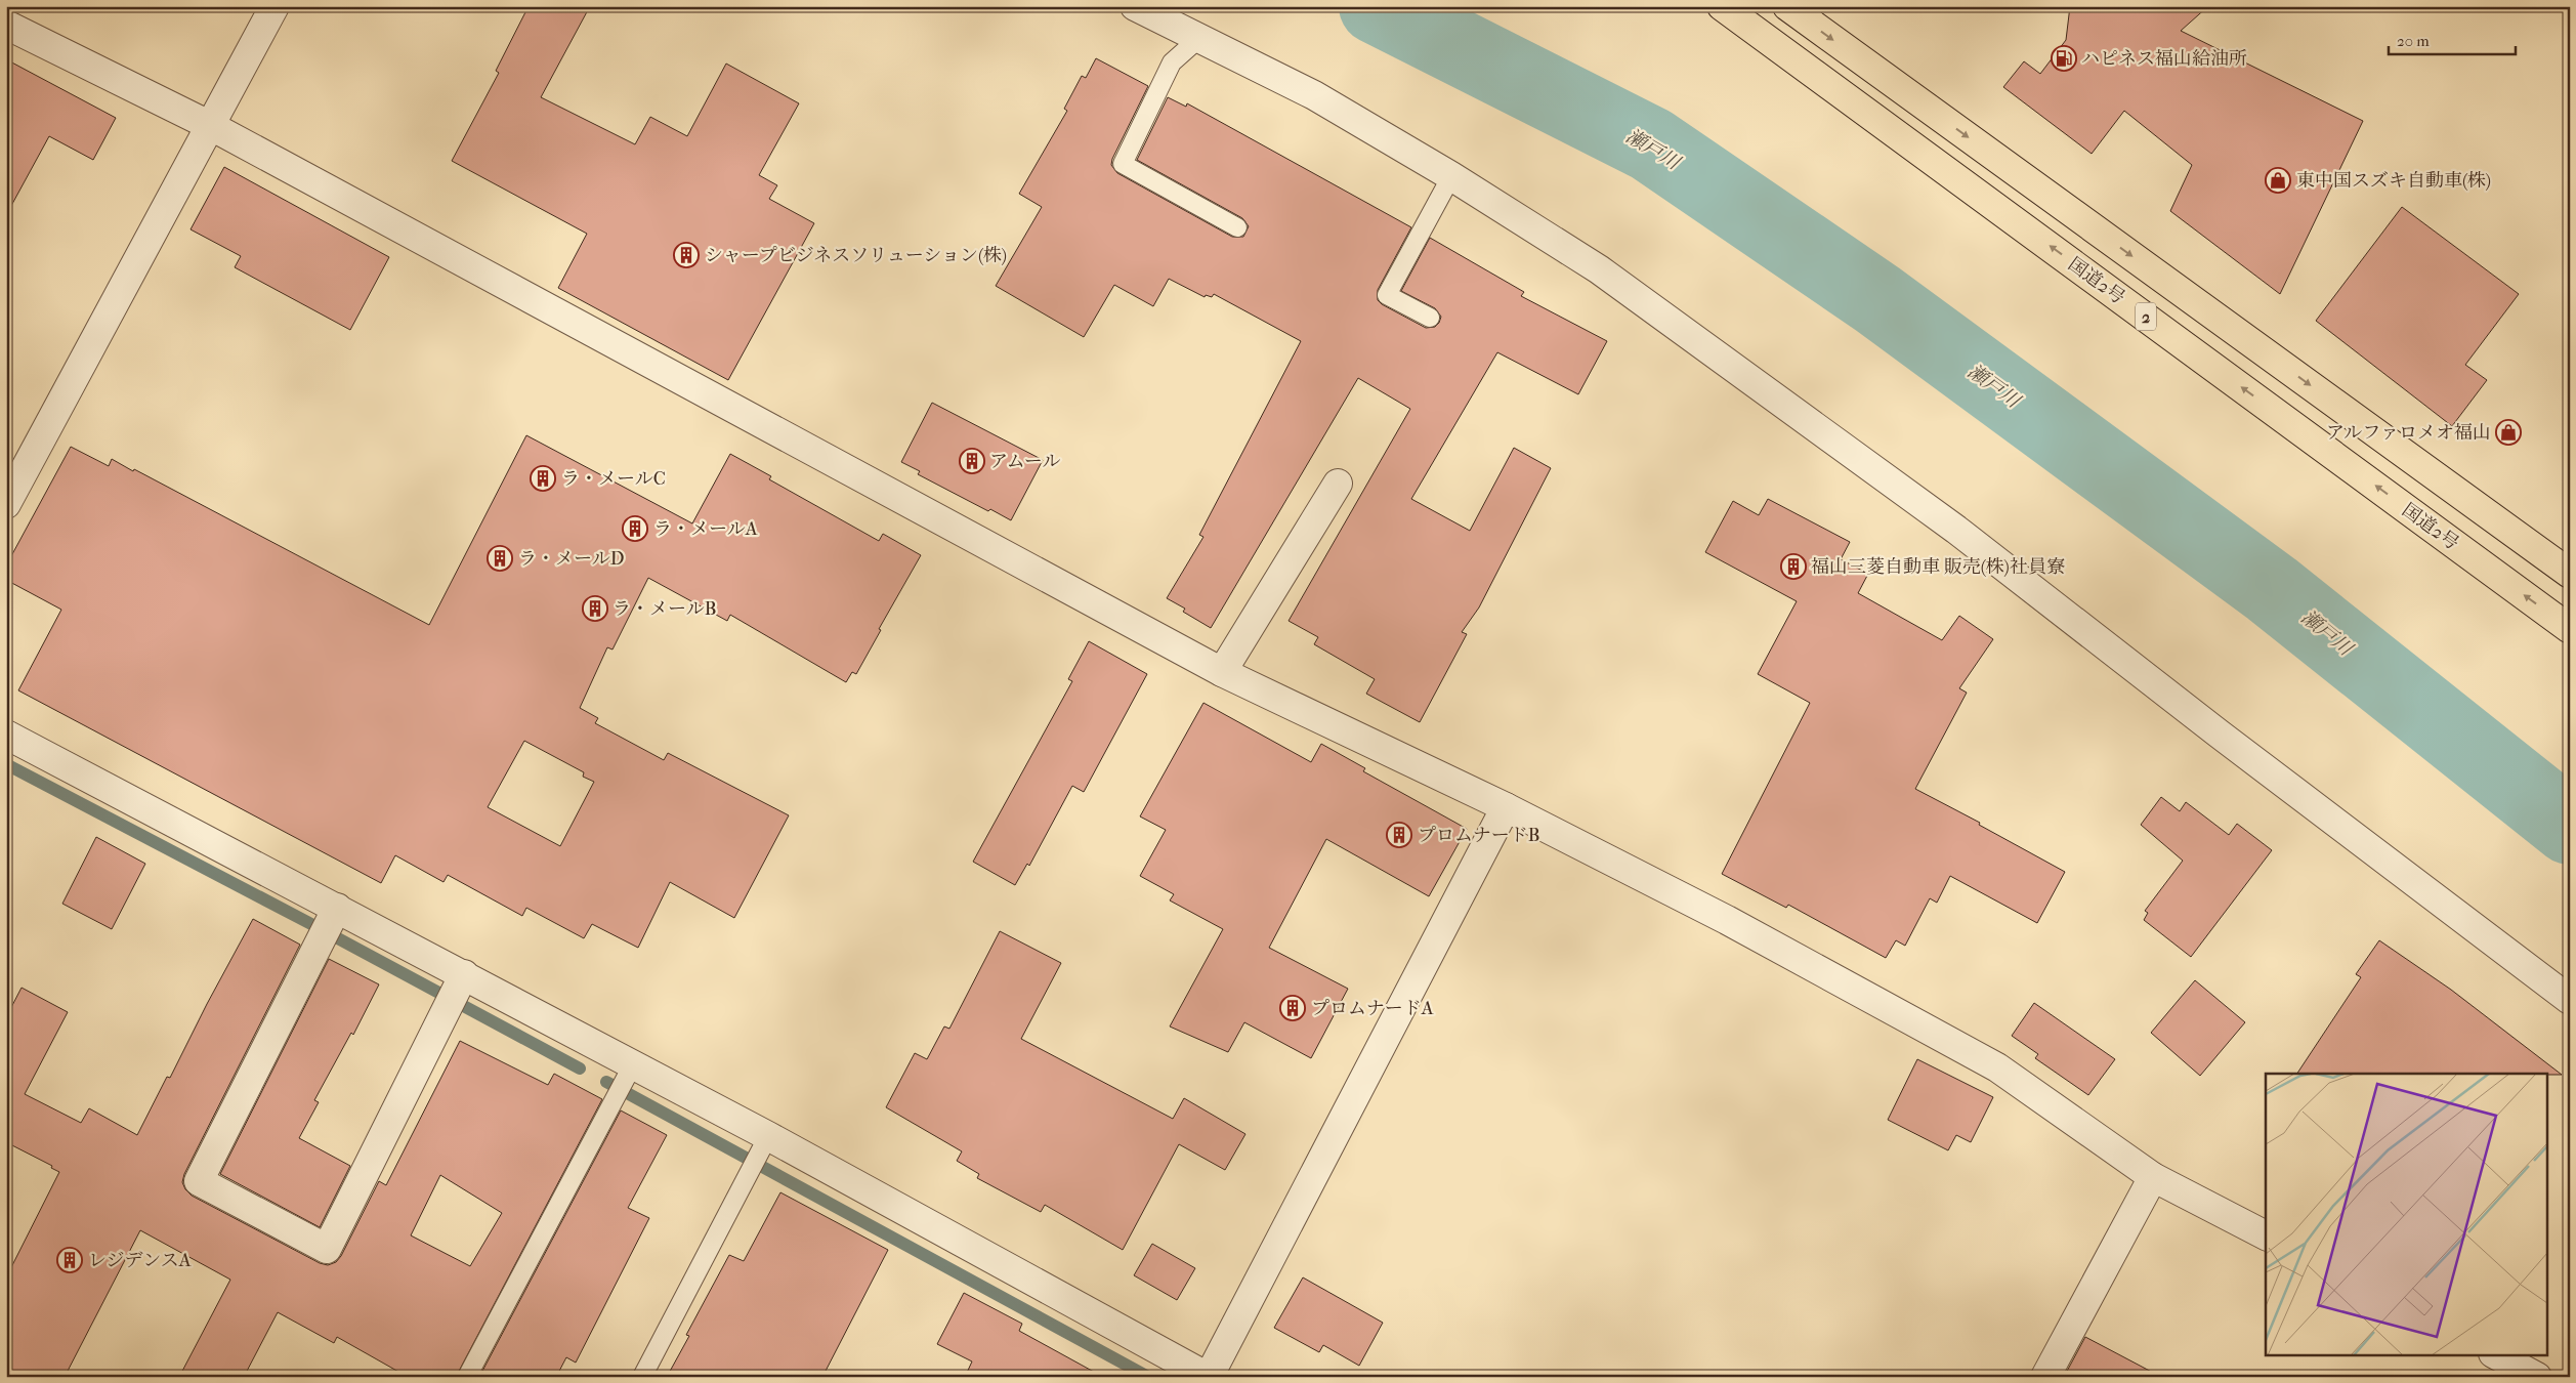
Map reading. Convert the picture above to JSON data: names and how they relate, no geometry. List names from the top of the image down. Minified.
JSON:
{"streets":{"highway":["国道2号","2"]},"water":["瀬戸川"],"places":{"fuel station":["ハピネス福山給油所"],"shop":["東中国スズキ自動車(株)","アルファロメオ福山"],"building":["シャープビジネスソリューション(株)","アムール","ラ・メールC","ラ・メールA","ラ・メールD","福山三菱自動車 販売(株)社員寮","ラ・メールB","プロムナードB","プロムナードA","レジデンスA"]},"scale_bar":"20 m"}
